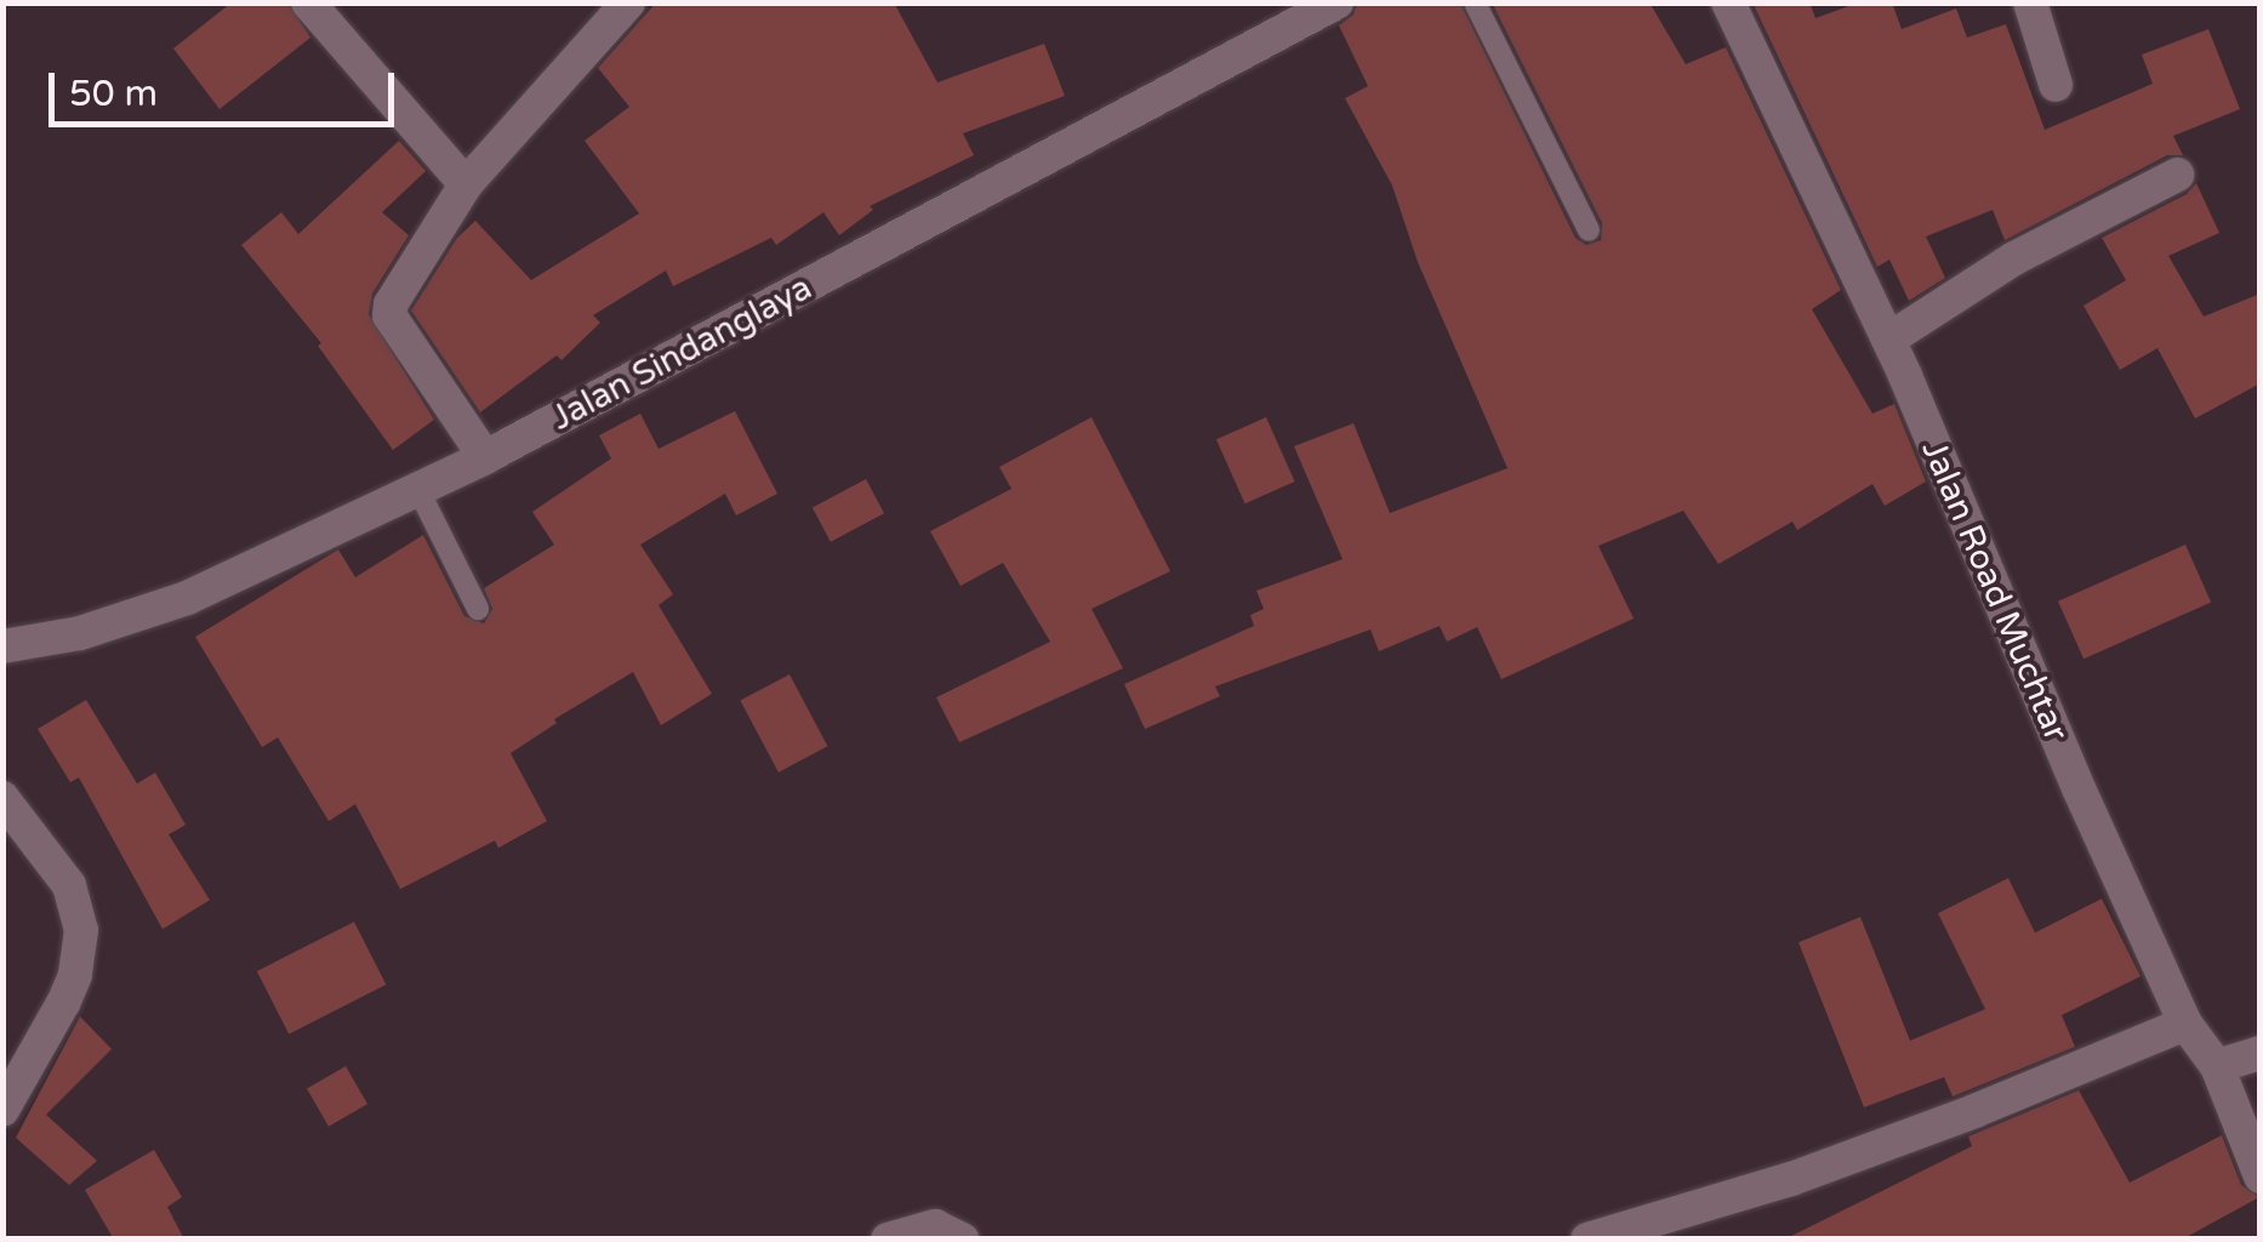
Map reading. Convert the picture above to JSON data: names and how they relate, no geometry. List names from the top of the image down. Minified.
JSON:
{"streets":{"street":["Jalan Sindanglaya","Jalan Road Muchtar"]},"scale_bar":"50 m"}
